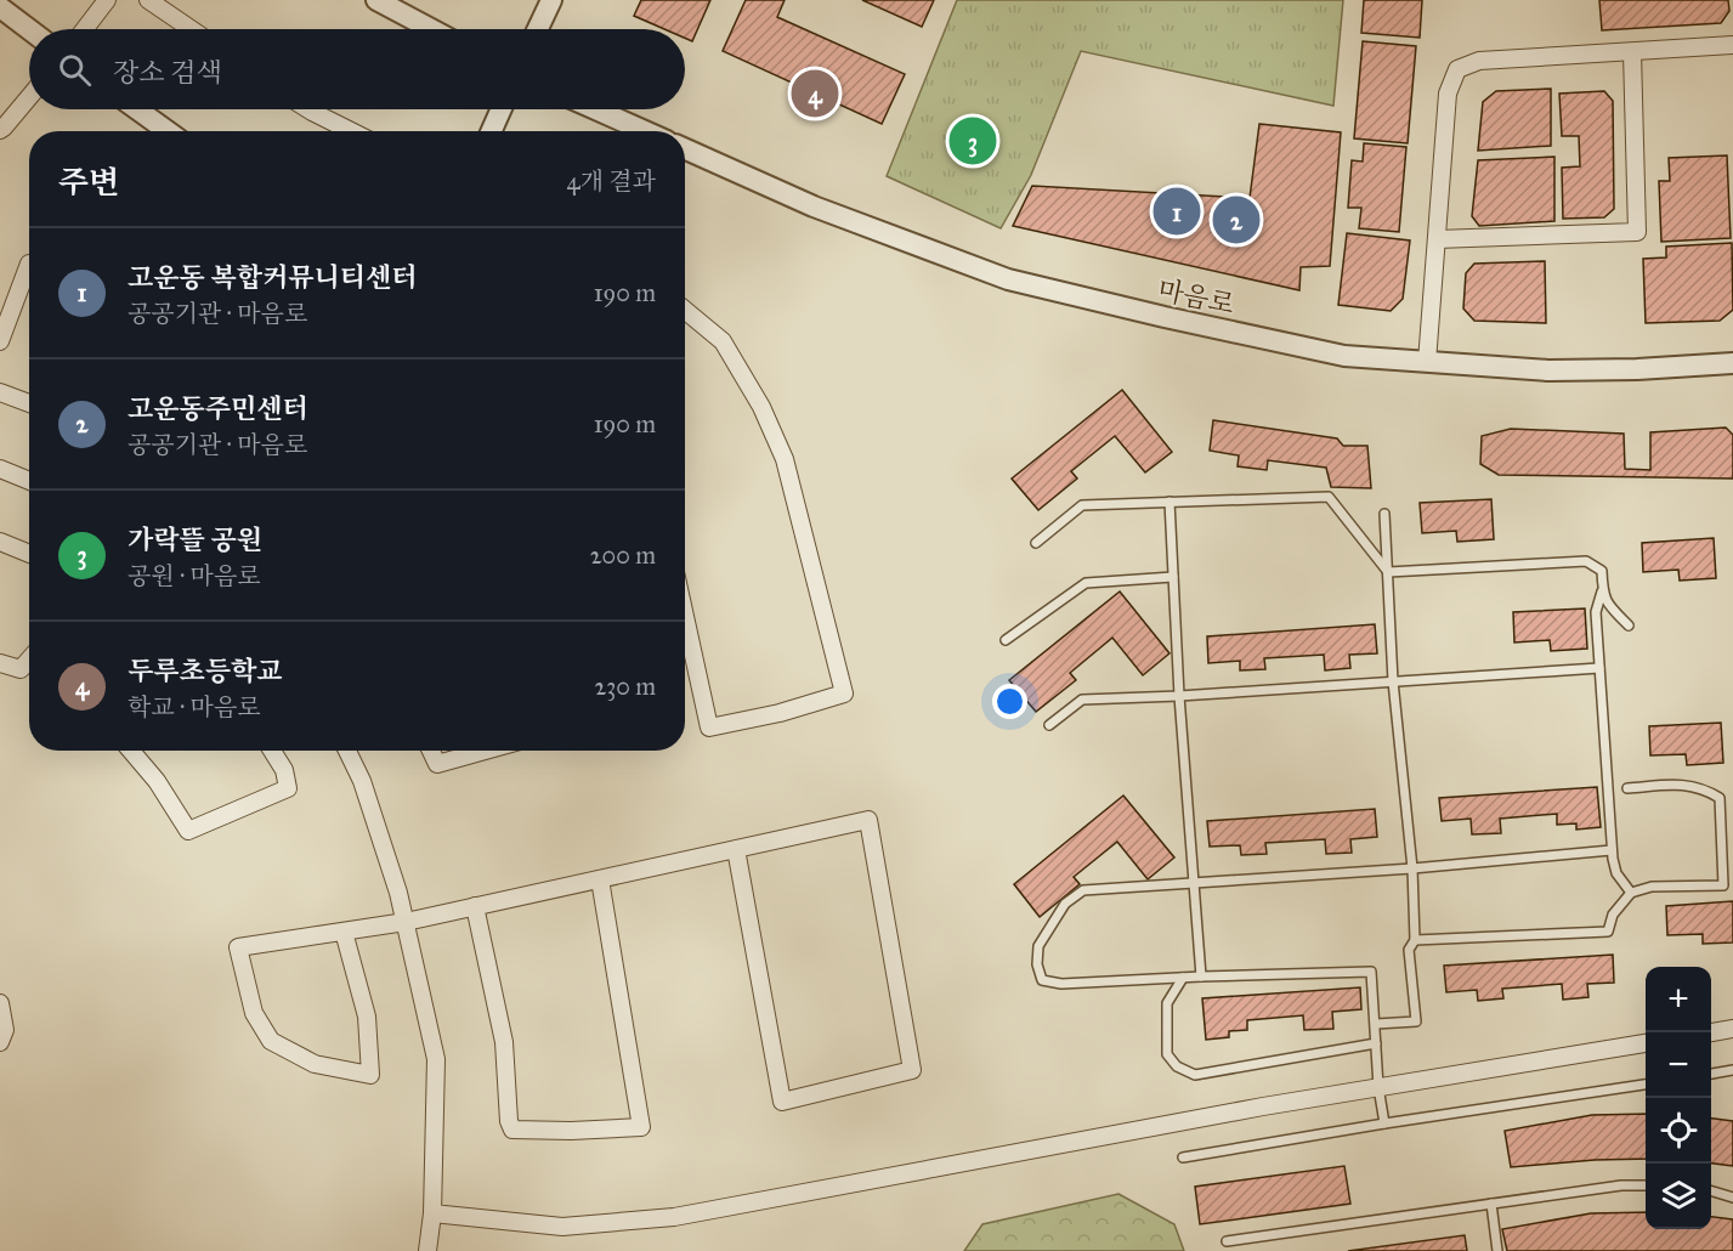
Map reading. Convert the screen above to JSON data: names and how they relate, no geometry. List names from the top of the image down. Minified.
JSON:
{"streets":{"street":["마음로"]},"page":{"search":"장소 검색","pins":["4","3","1","2"],"heading":["주변","4개 결과"],"list":[{"mark":"1","name":"고운동 복합커뮤니티센터","note":"공공기관 · 마음로","value":"190 m"},{"mark":"2","name":"고운동주민센터","note":"공공기관 · 마음로","value":"190 m"},{"mark":"3","name":"가락뜰 공원","note":"공원 · 마음로","value":"200 m"},{"mark":"4","name":"두루초등학교","note":"학교 · 마음로","value":"230 m"}],"map_buttons":["+","−"]}}
